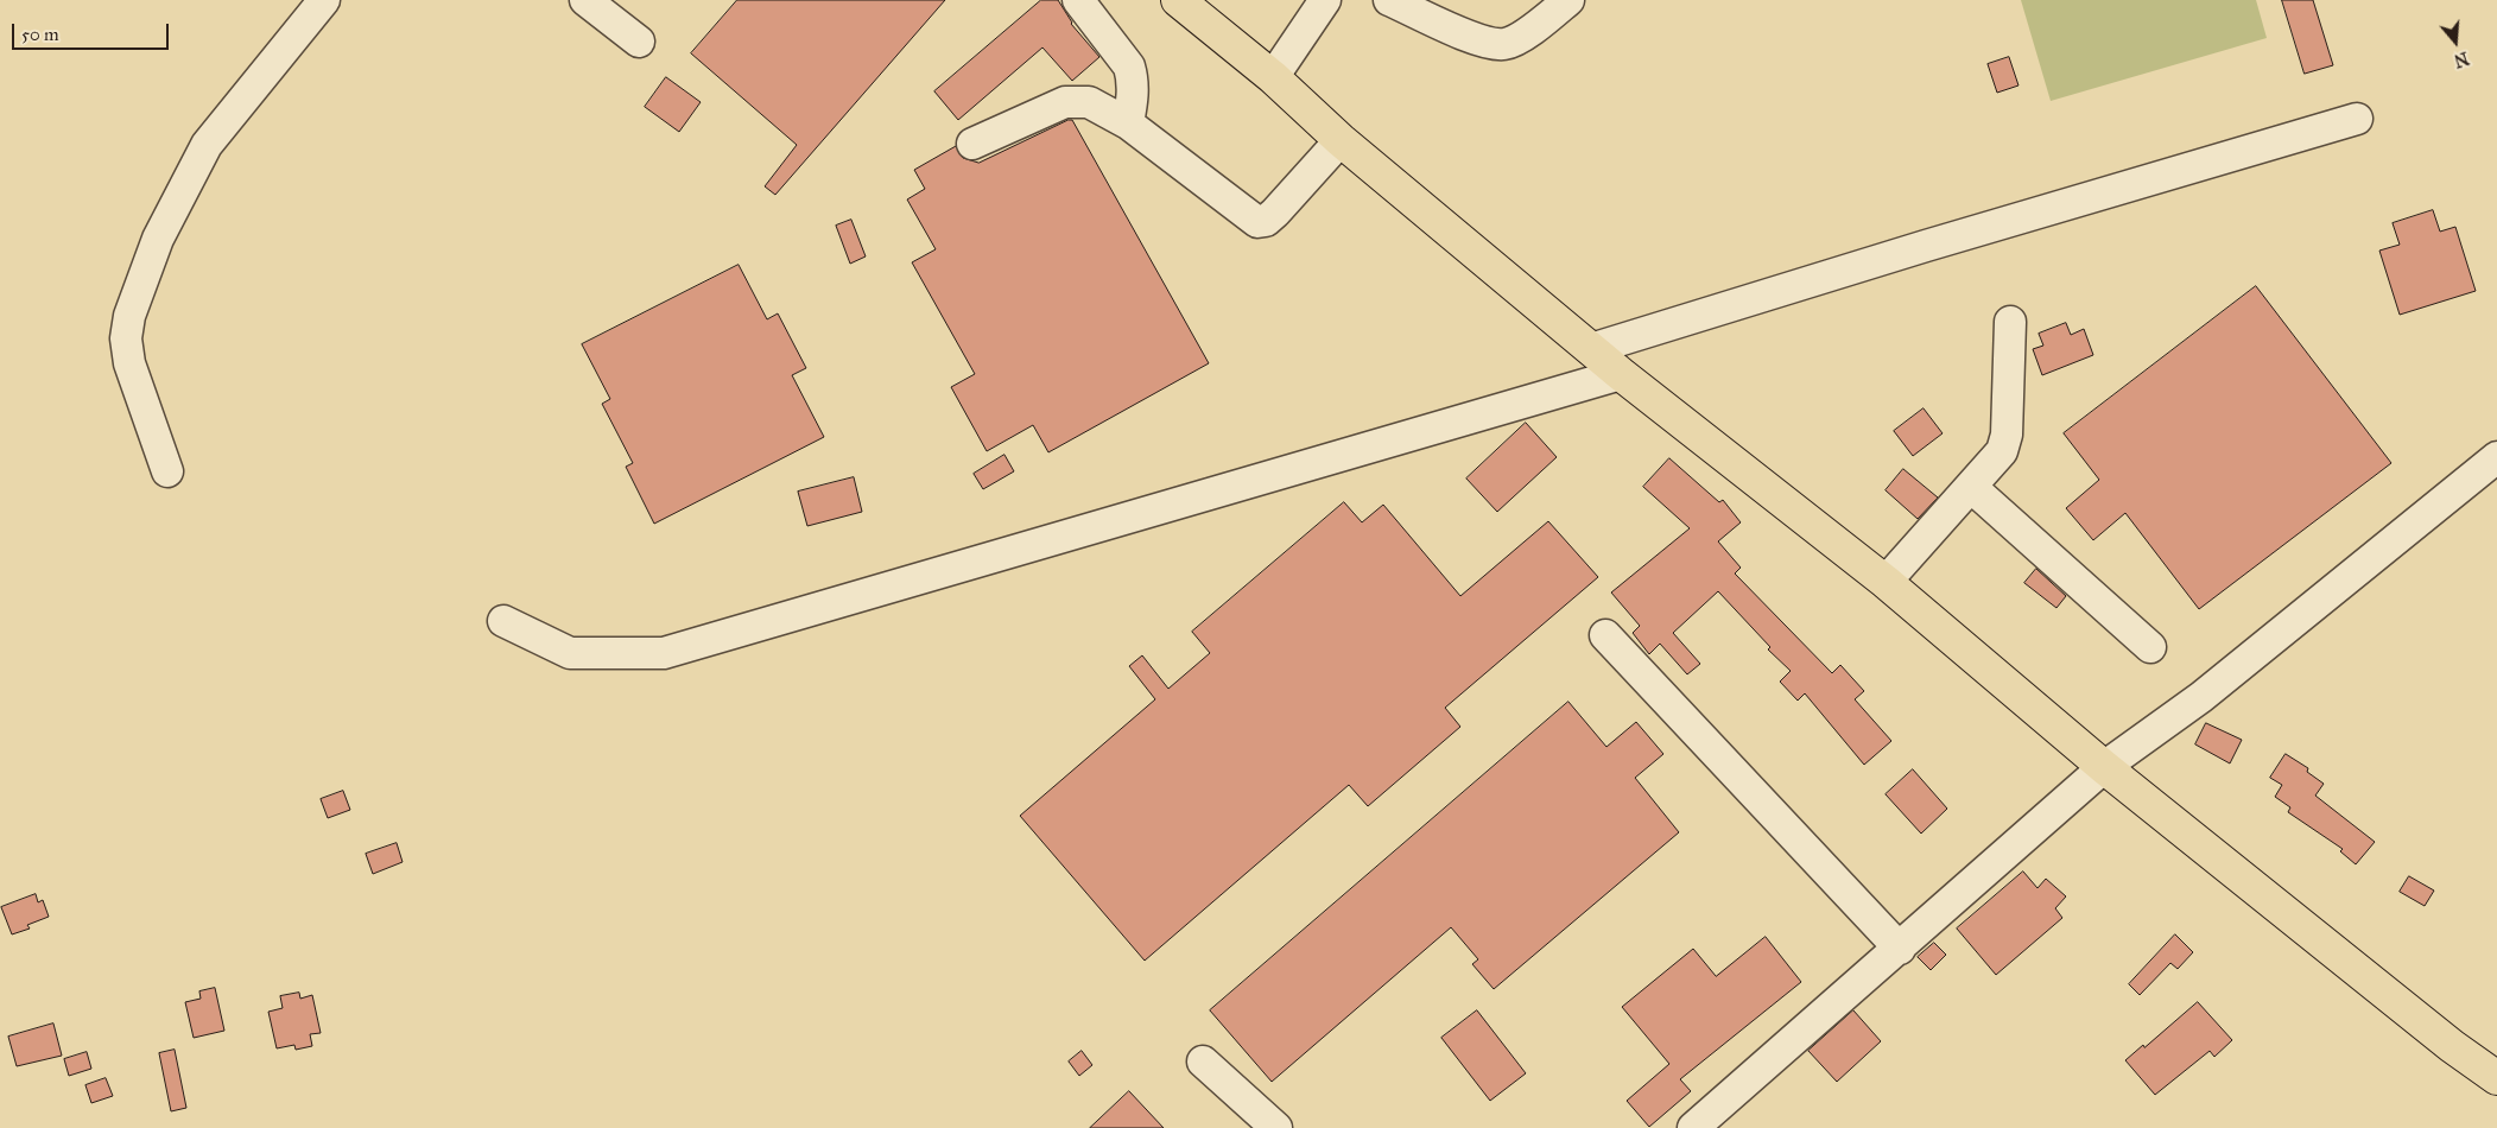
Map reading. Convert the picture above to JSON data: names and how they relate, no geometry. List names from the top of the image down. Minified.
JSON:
{"scale_bar":"50 m","north":"bottom"}
